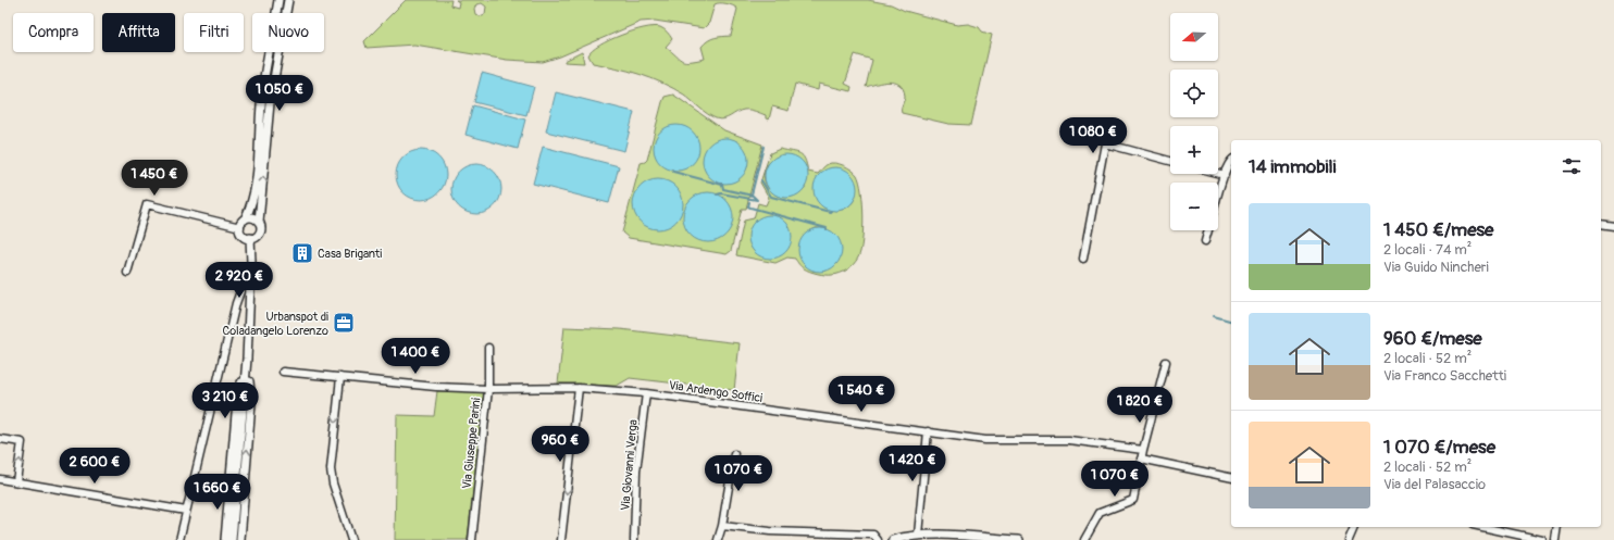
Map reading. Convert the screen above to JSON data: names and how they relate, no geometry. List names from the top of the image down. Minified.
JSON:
{"streets":{"street":["Via Ardengo Soffici","Via Giuseppe Parini","Via Giovanni Verga"]},"crossings":[["Via Ardengo Soffici","Via Giuseppe Parini"],["Via Ardengo Soffici","Via Giovanni Verga"]],"places":{"building":["Casa Briganti"],"office":["Urbanspot di Coladangelo Lorenzo"]},"north":"left","page":{"map_buttons":["+","−"],"chip":["Compra","Affitta","Filtri","Nuovo"],"price":["1 050 €","1 080 €","1 450 €","2 920 €","1 400 €","1 540 €","3 210 €","1 820 €","960 €","1 420 €","2 600 €","1 070 €","1 070 €","1 660 €"],"heading":"14 immobili","list":[{"name":"1 450 €/mese","note":"2 locali · 74 m² · Via Guido Nincheri"},{"name":"960 €/mese","note":"2 locali · 52 m² · Via Franco Sacchetti"},{"name":"1 070 €/mese","note":"2 locali · 52 m² · Via del Palasaccio"}]}}
